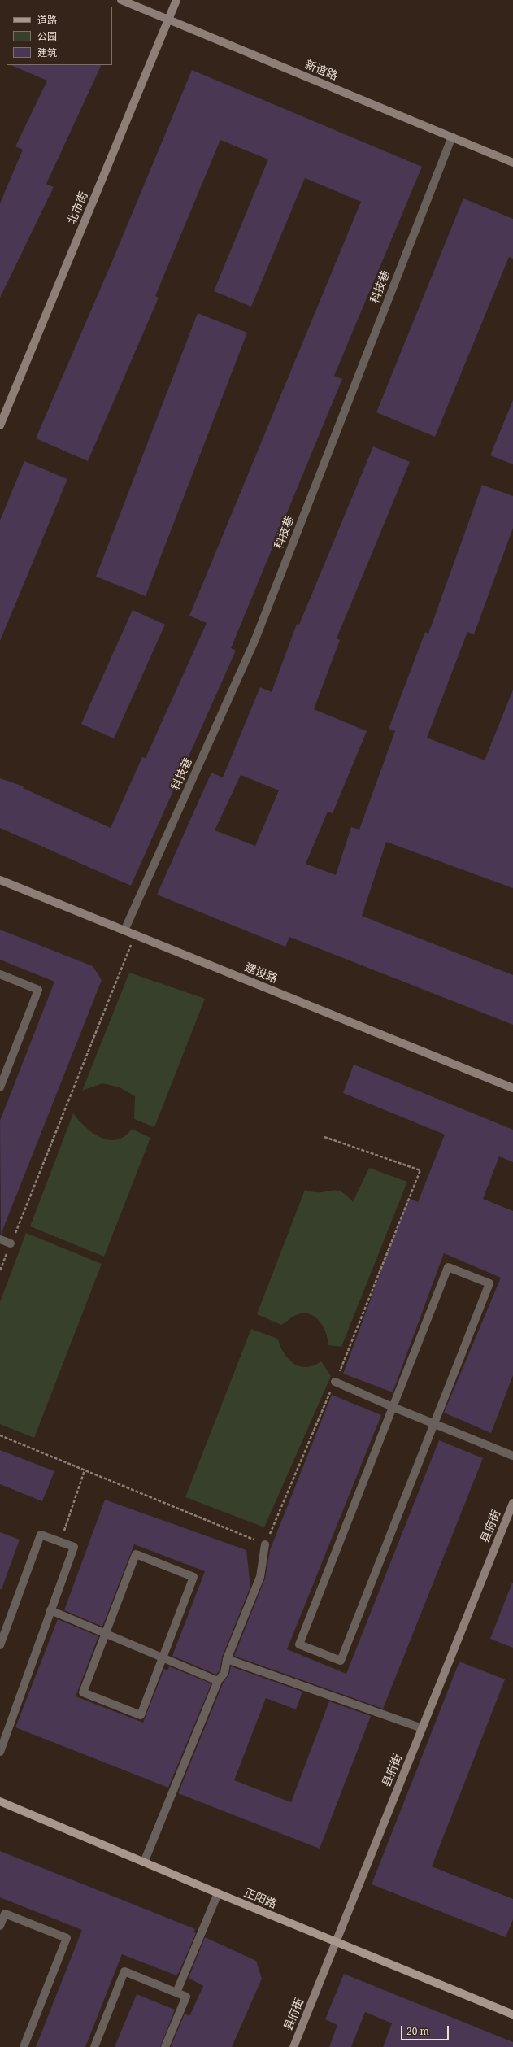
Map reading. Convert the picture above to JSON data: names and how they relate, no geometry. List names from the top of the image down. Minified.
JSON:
{"streets":{"main road":["正阳路"],"street":["新谊路","北市街","科技巷","建设路","县府街"]},"crossings":[["新谊路","北市街"],["新谊路","科技巷"],["科技巷","建设路"],["县府街","正阳路"]],"legend":["道路","公园","建筑"],"scale_bar":"20 m"}
